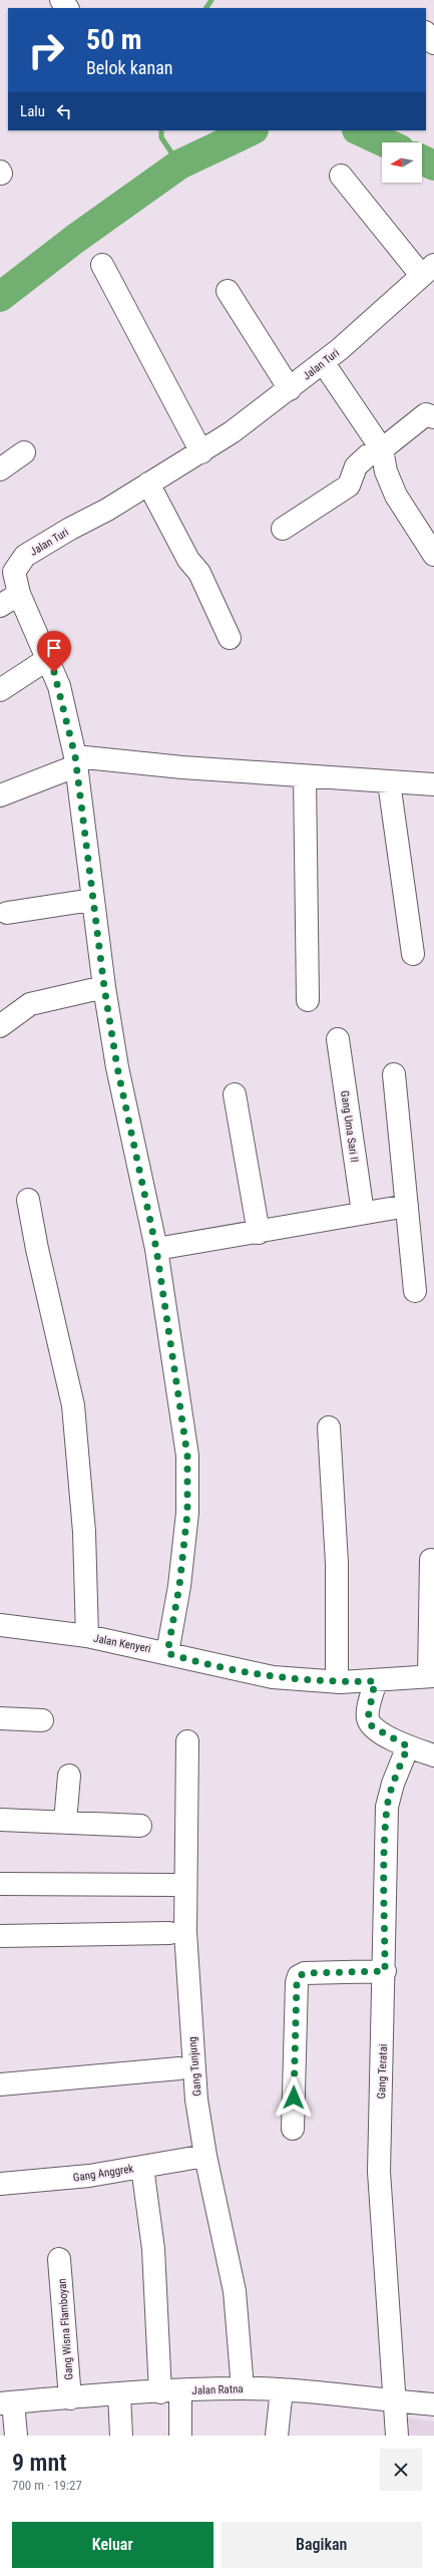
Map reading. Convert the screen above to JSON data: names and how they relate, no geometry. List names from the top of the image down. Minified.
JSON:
{"streets":{"street":["Jalan Turi","Gang Uma Sari II","Jalan Kenyeri","Gang Tunjung","Gang Teratai","Gang Anggrek","Gang Wisna Flamboyan","Jalan Ratna"]},"crossings":[["Jalan Turi","Jalan Kenyeri"],["Gang Tunjung","Gang Anggrek"],["Gang Tunjung","Jalan Ratna"],["Gang Teratai","Jalan Ratna"],["Gang Wisna Flamboyan","Jalan Ratna"]],"north":"left","page":{"turn":["50 m","Belok kanan"],"then":"Lalu","heading":["9 mnt","700 m · 19:27"],"buttons":["Keluar","Bagikan"]}}
